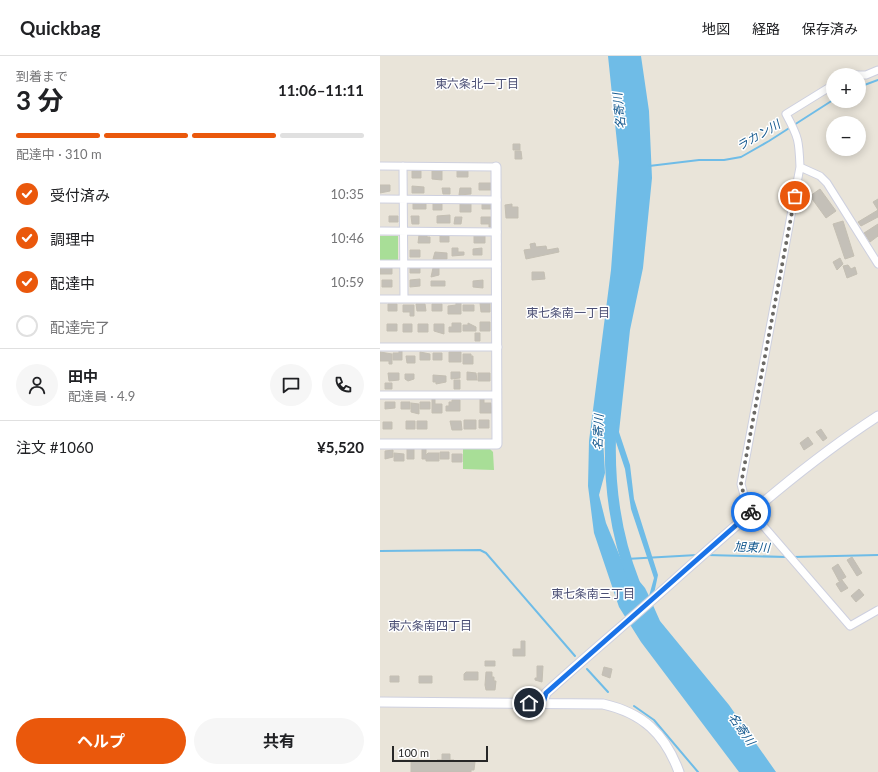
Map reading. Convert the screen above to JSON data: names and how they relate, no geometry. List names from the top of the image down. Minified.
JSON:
{"districts":["東六条北一丁目","東七条南一丁目","東七条南三丁目","東六条南四丁目"],"water":["名寄川","ラカン川","旭東川"],"scale_bar":"100 m","page":{"header":"Quickbag","nav":["地図","経路","保存済み"],"heading":["3 分","到着まで","11:06–11:11"],"panel":["田中","配達員 · 4.9","注文 #1060","¥5,520"],"map_buttons":["+","−"],"bar":"配達中 · 310 m","list":[["受付済み","10:35"],["調理中","10:46"],["配達中","10:59"],"配達完了"],"buttons":["ヘルプ","共有"],"scale":"100 m"}}
